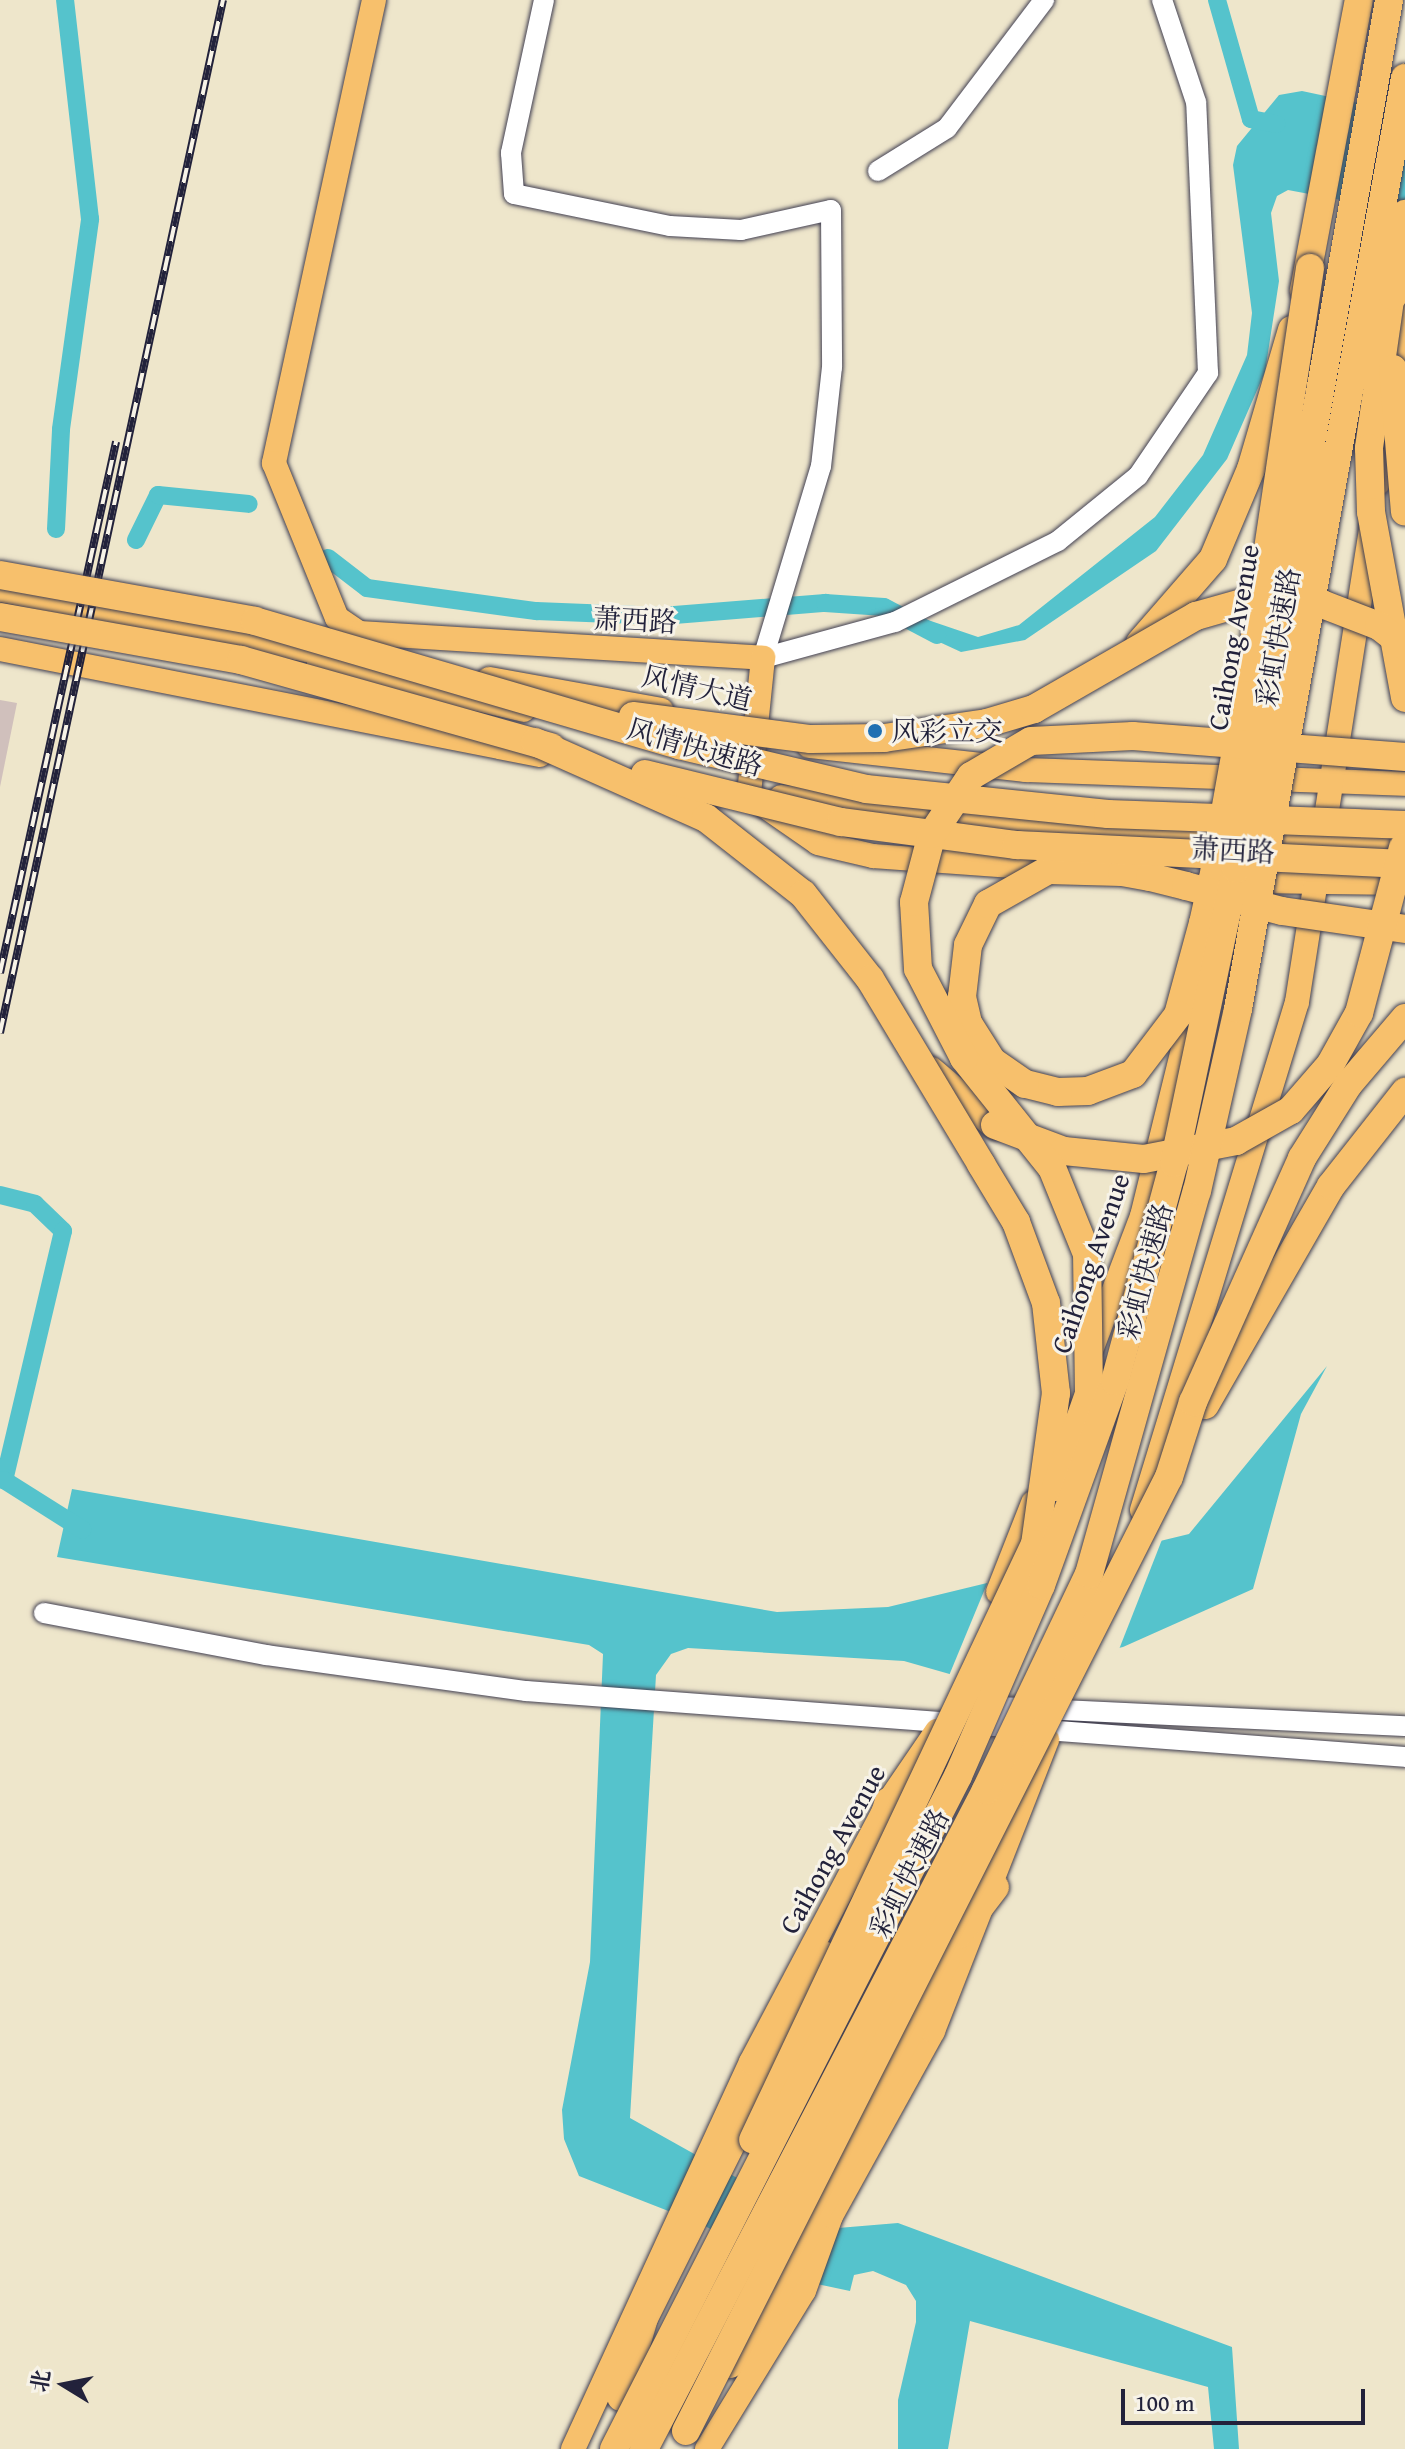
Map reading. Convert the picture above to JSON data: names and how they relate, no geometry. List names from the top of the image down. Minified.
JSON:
{"streets":{"highway":["彩虹快速路","风情快速路"],"main road":["萧西路","Caihong Avenue","风情大道"]},"crossings":[["萧西路","Caihong Avenue"],["Caihong Avenue","风情大道"]],"places":["风彩立交"],"scale_bar":"100 m","north":"left"}
